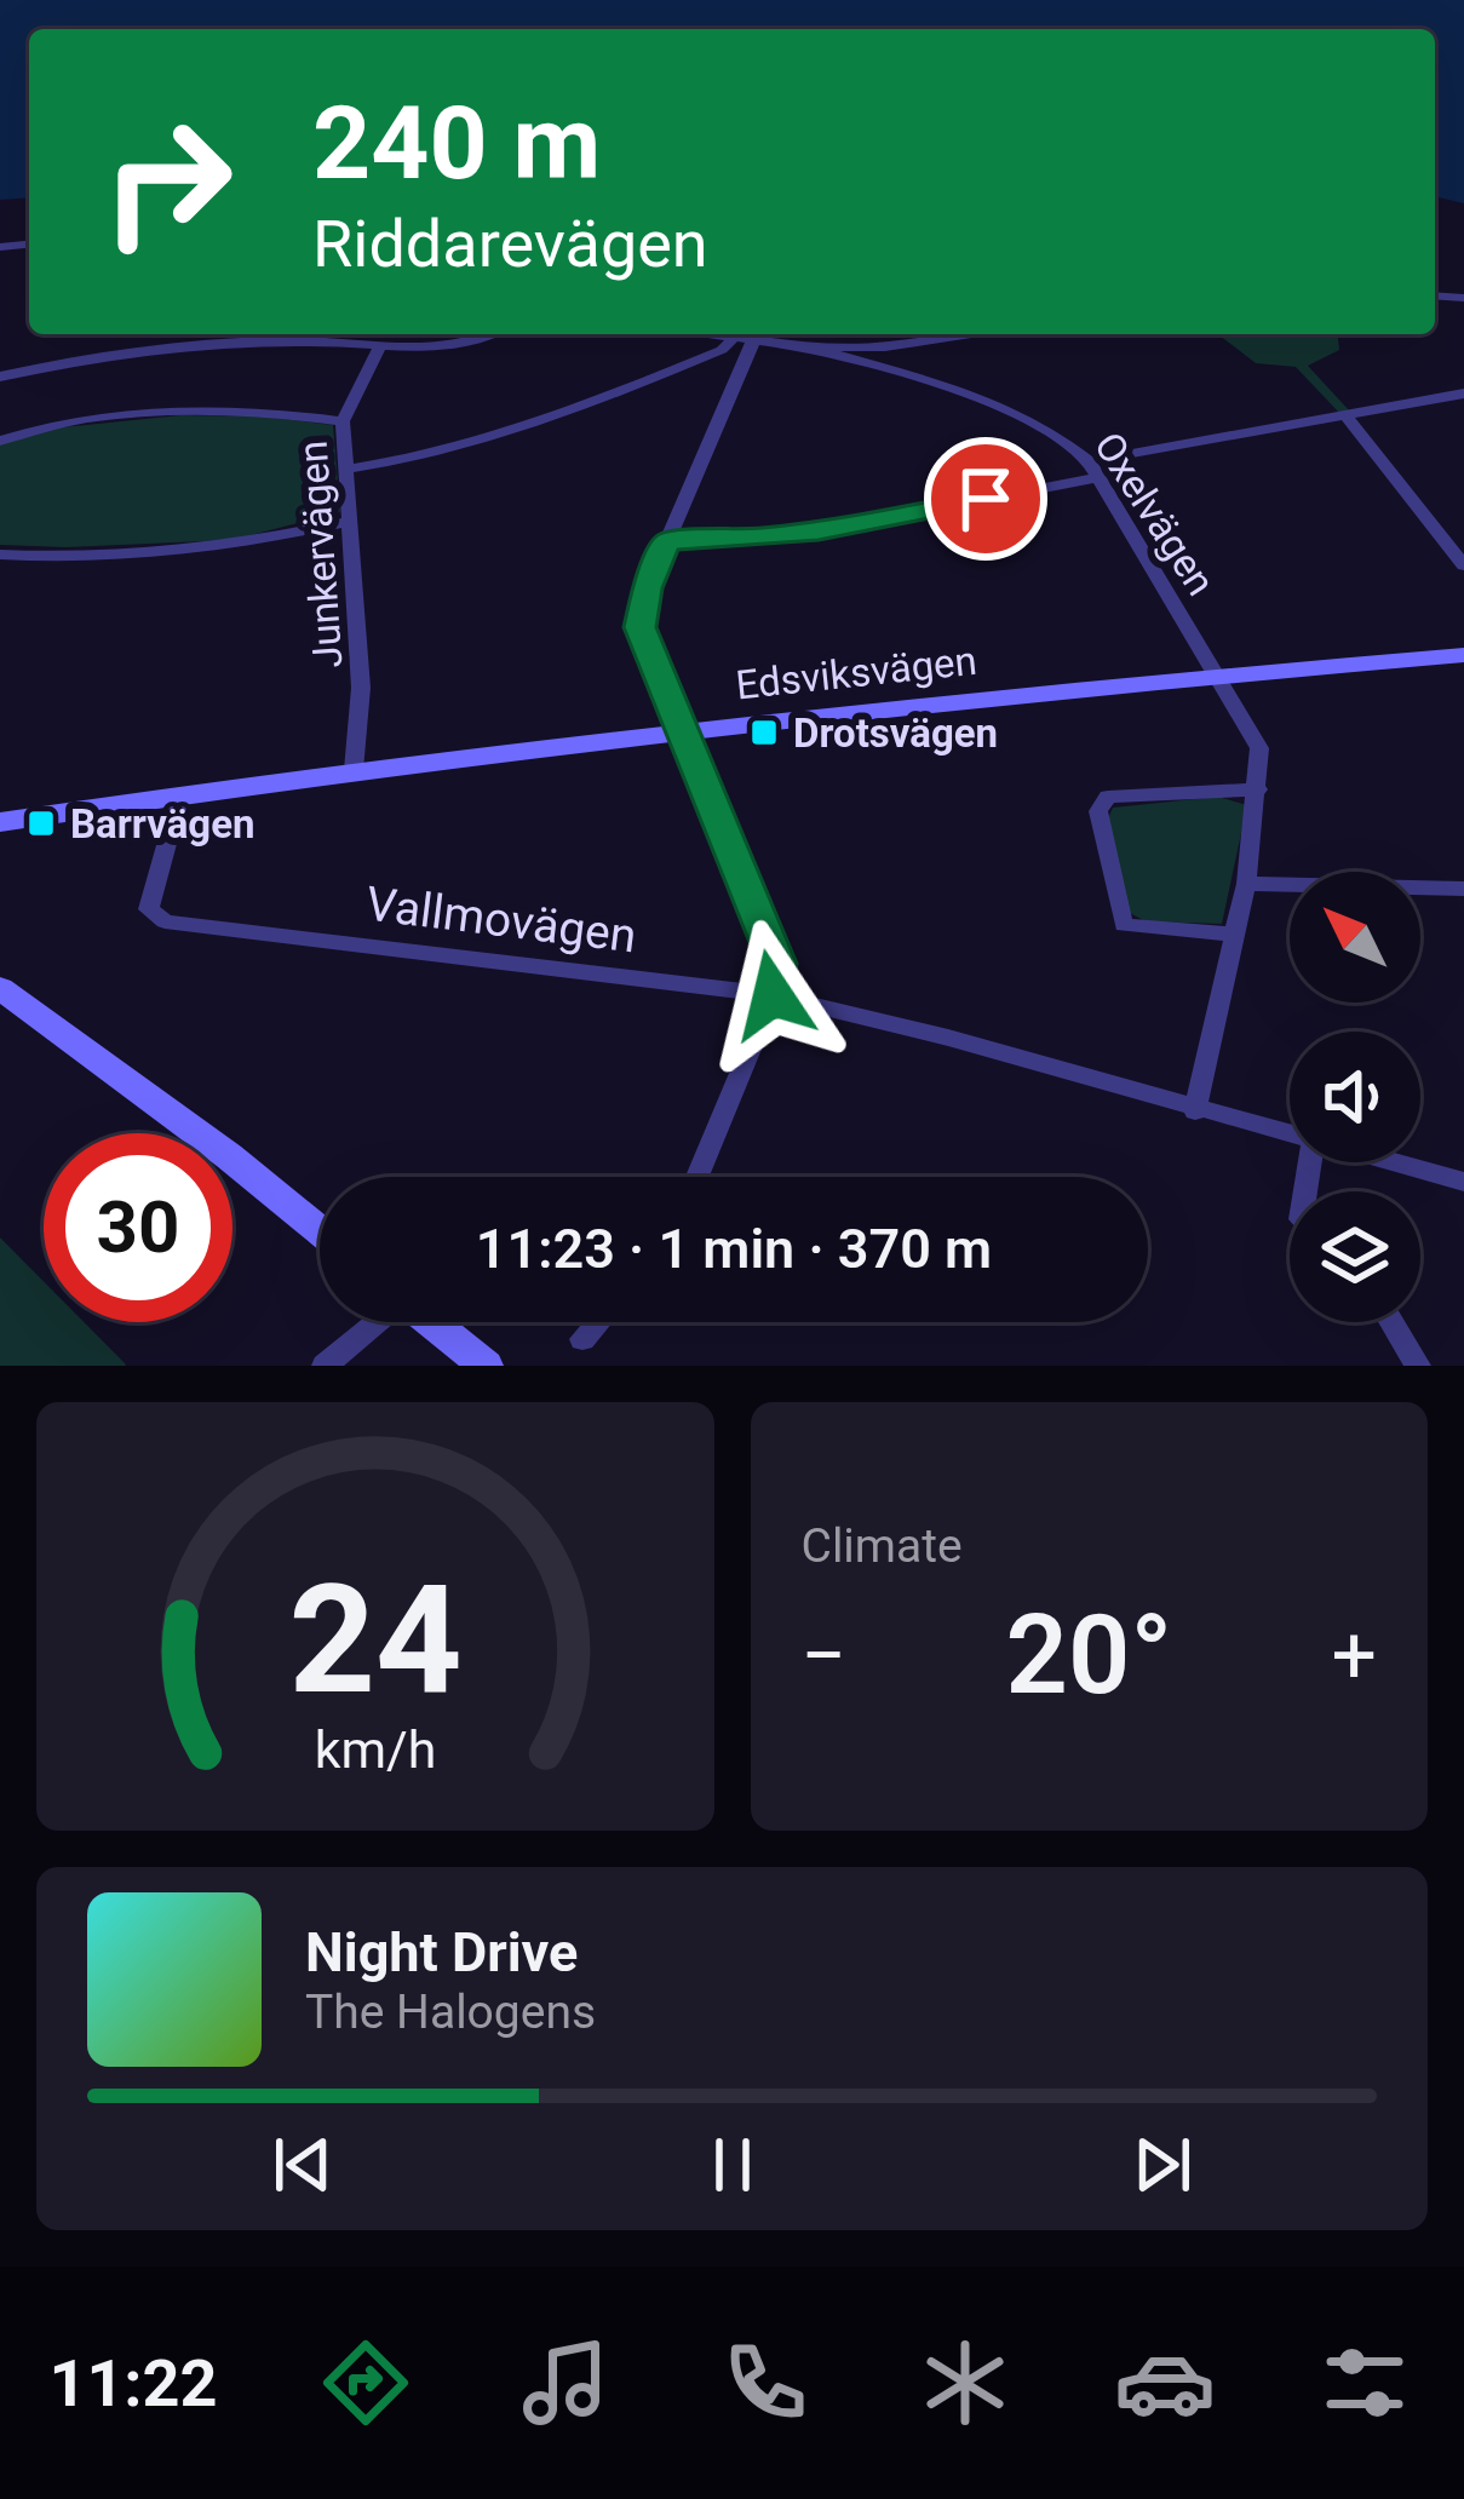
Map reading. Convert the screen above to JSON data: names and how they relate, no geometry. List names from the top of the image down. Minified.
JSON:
{"streets":{"street":["Oxelvägen","Junkervägen","Edsviksvägen","Vallmovägen"]},"crossings":[["Oxelvägen","Edsviksvägen"],["Oxelvägen","Vallmovägen"],["Junkervägen","Edsviksvägen"],["Edsviksvägen","Vallmovägen"]],"places":{"transit":["Drotsvägen","Barrvägen"]},"north":"top left","page":{"turn":["240 m","Riddarevägen"],"limit":"30","trip":"11:23 · 1 min · 370 m","tile":"Climate","heat":["−","20°","+"],"song":["Night Drive","The Halogens"],"tabs":"11:22","gauge":["24","km/h"]}}
